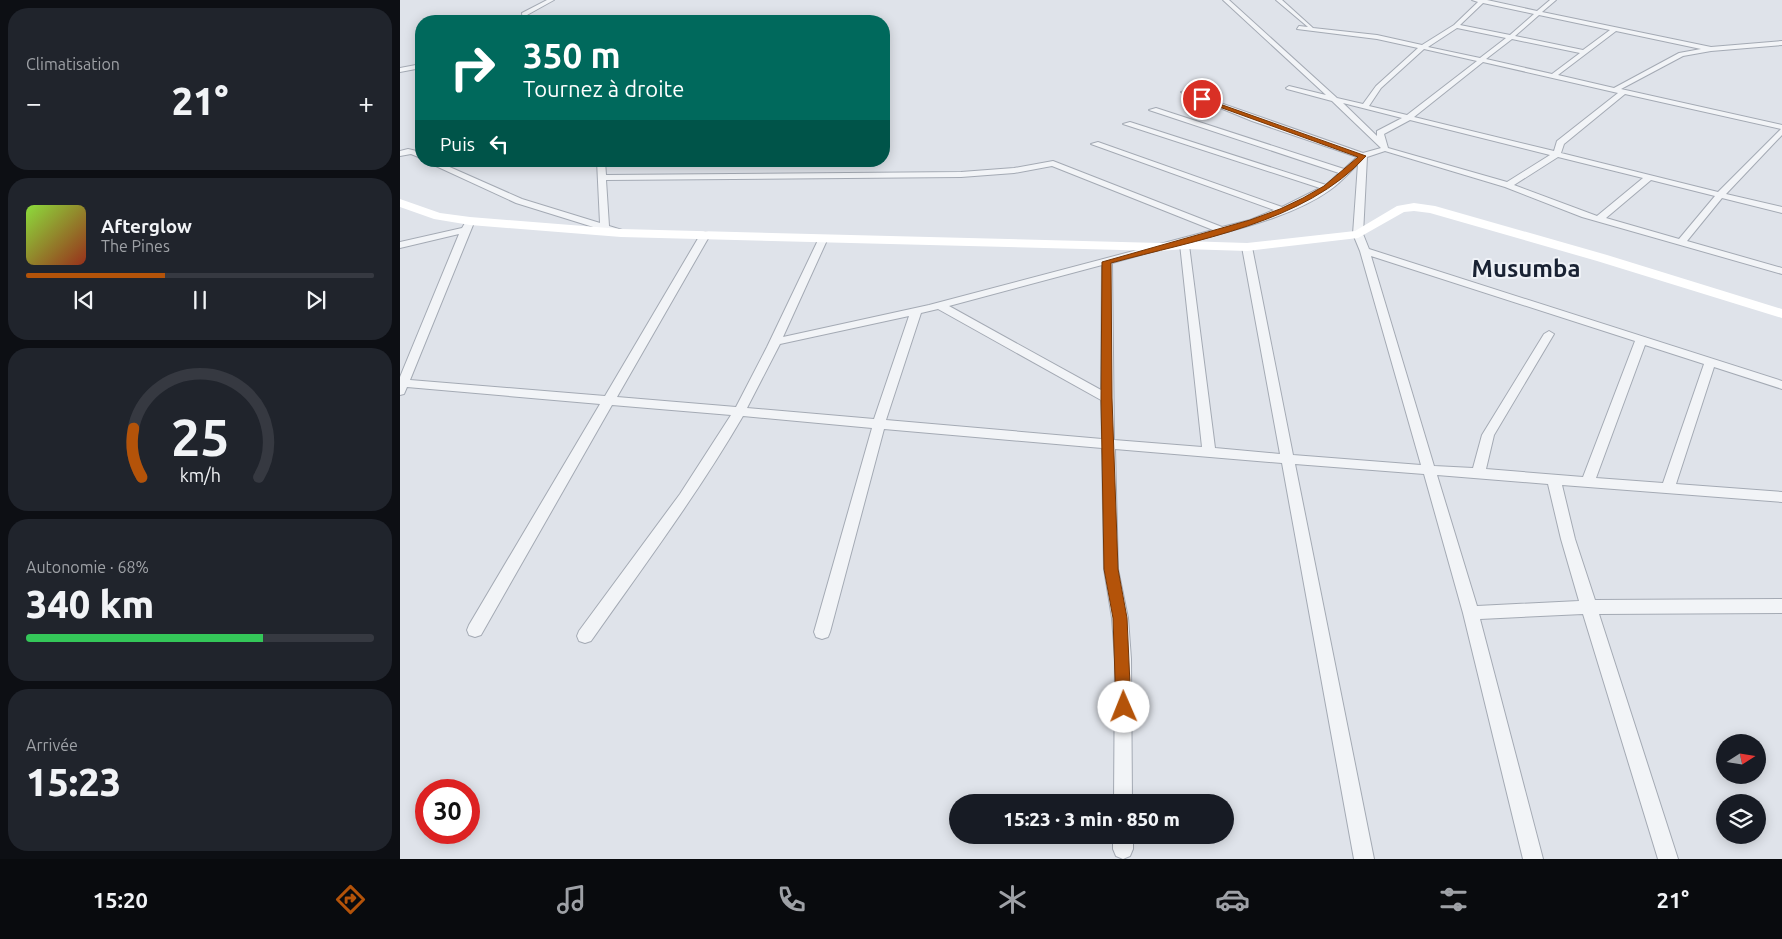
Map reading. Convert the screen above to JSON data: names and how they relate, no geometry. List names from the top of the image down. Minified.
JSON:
{"districts":["Musumba"],"north":"right","page":{"tile":["Climatisation",["Autonomie · 68%","340 km"],["Arrivée","15:23"]],"turn":["350 m","Tournez à droite"],"heat":["−","21°","+"],"then":"Puis","song":["Afterglow","The Pines"],"limit":"30","trip":"15:23 · 3 min · 850 m","tabs":["15:20","21°"],"gauge":["25","km/h"]}}
